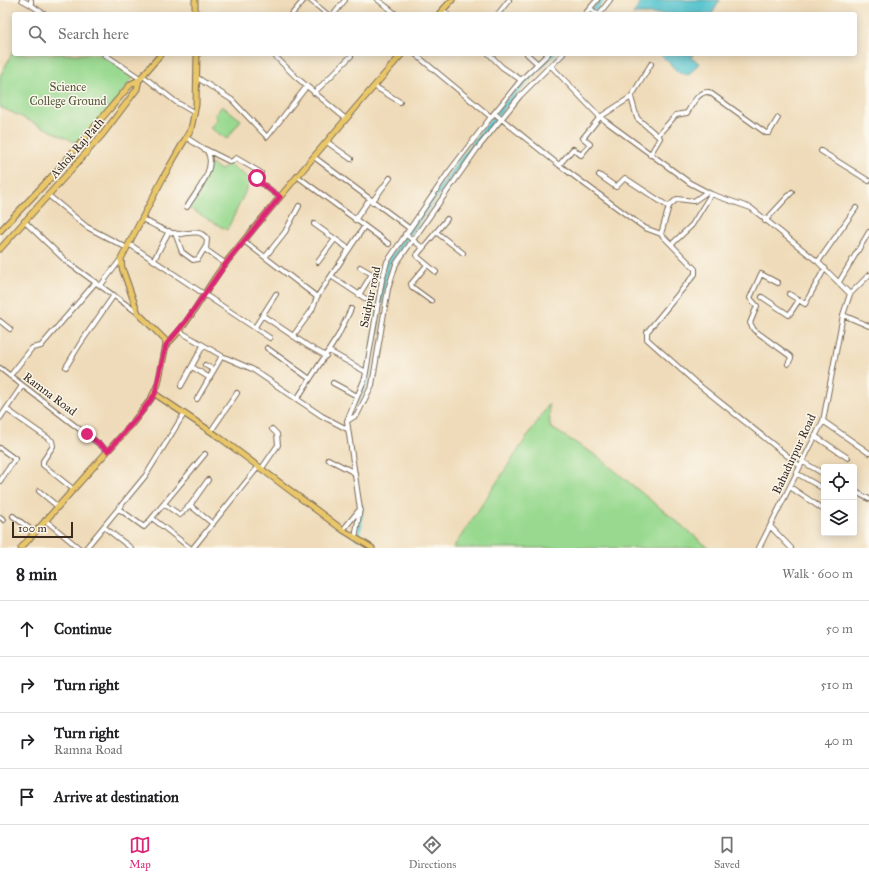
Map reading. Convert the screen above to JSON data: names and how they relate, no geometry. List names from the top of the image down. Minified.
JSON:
{"streets":{"main road":["Ashok Raj Path"],"street":["Saidpur road","Ramna Road","Bahadurpur Road"]},"parks":["Science College Ground"],"scale_bar":"100 m","page":{"search":"Search here","scale":"100 m","heading":["8 min","Walk · 600 m"],"list":[["Continue","50 m"],["Turn right","510 m"],["Turn right","Ramna Road","40 m"],"Arrive at destination"],"nav":["Map","Directions","Saved"]}}
